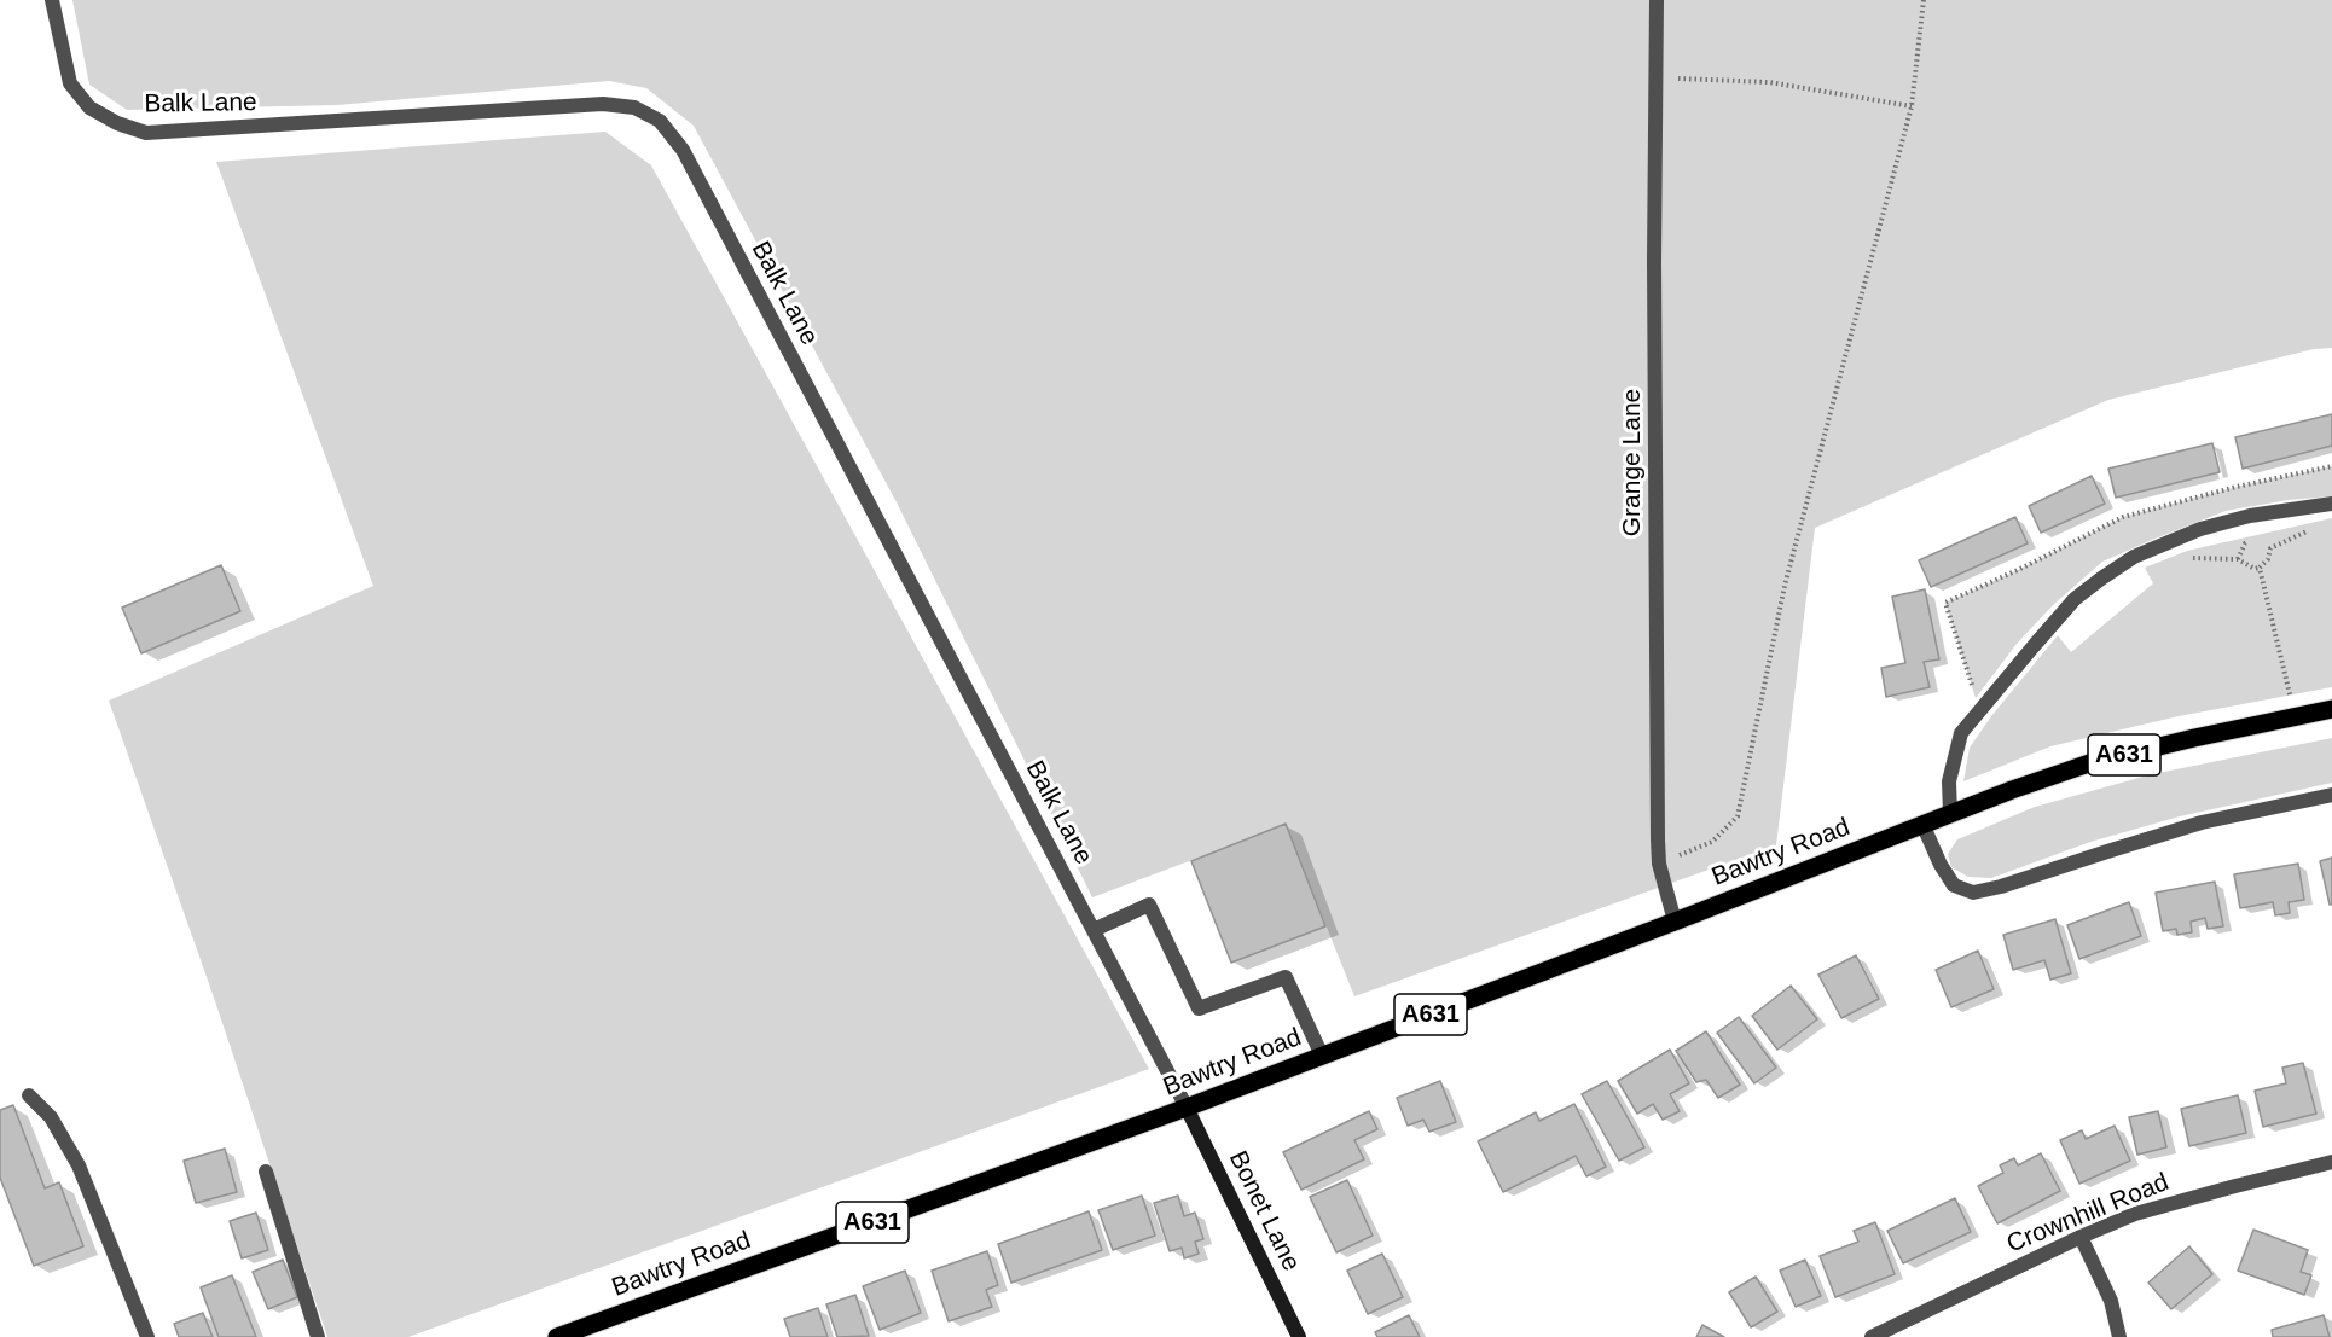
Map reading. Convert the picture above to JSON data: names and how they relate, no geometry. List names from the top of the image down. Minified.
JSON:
{"streets":{"main road":["A631","Bawtry Road","Bonet Lane"],"street":["Balk Lane","Grange Lane","Crownhill Road"]},"crossings":[["Balk Lane","Bawtry Road"],["Balk Lane","Bonet Lane"],["Grange Lane","Bawtry Road"],["Bawtry Road","Bonet Lane"]]}
